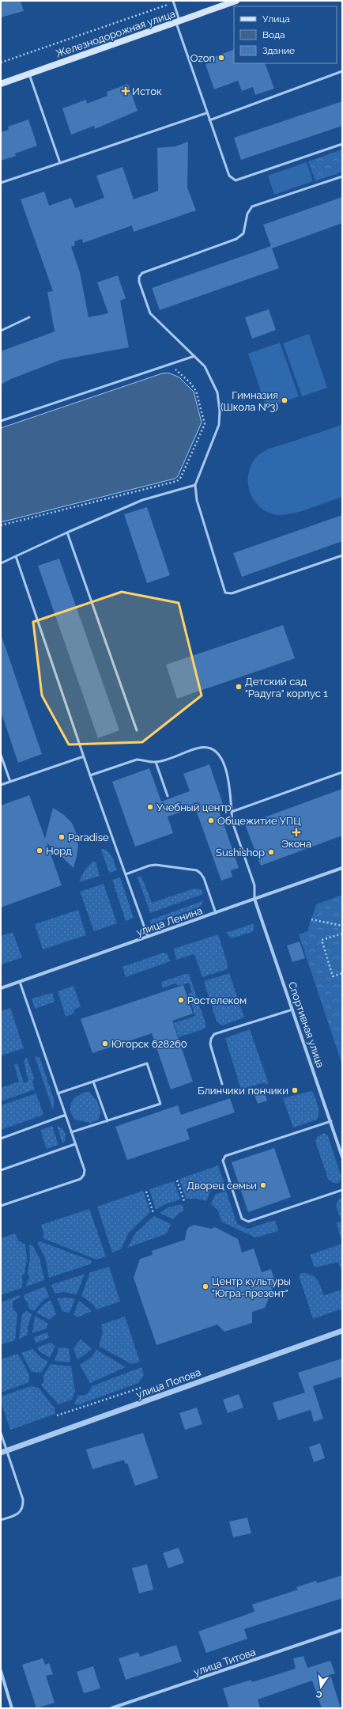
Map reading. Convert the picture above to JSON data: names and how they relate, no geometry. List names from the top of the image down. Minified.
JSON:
{"streets":{"main road":["Железнодорожная улица"],"street":["улица Ленина","Спортивная улица","улица Попова","улица Титова"]},"crossings":[["улица Ленина","Спортивная улица"]],"places":{"other":["Ozon","Гимназия (Школа №3)","Детский сад \"Радуга\" корпус 1","Учебный центр","Общежитие УПЦ","Paradise","Норд","Sushishop","Ростелеком","Югорск 628260","Блинчики пончики","Дворец семьи","Центр культуры \"Югра-презент\""],"health":["Исток","Экона"]},"legend":["Улица","Вода","Здание"],"north":"bottom"}
